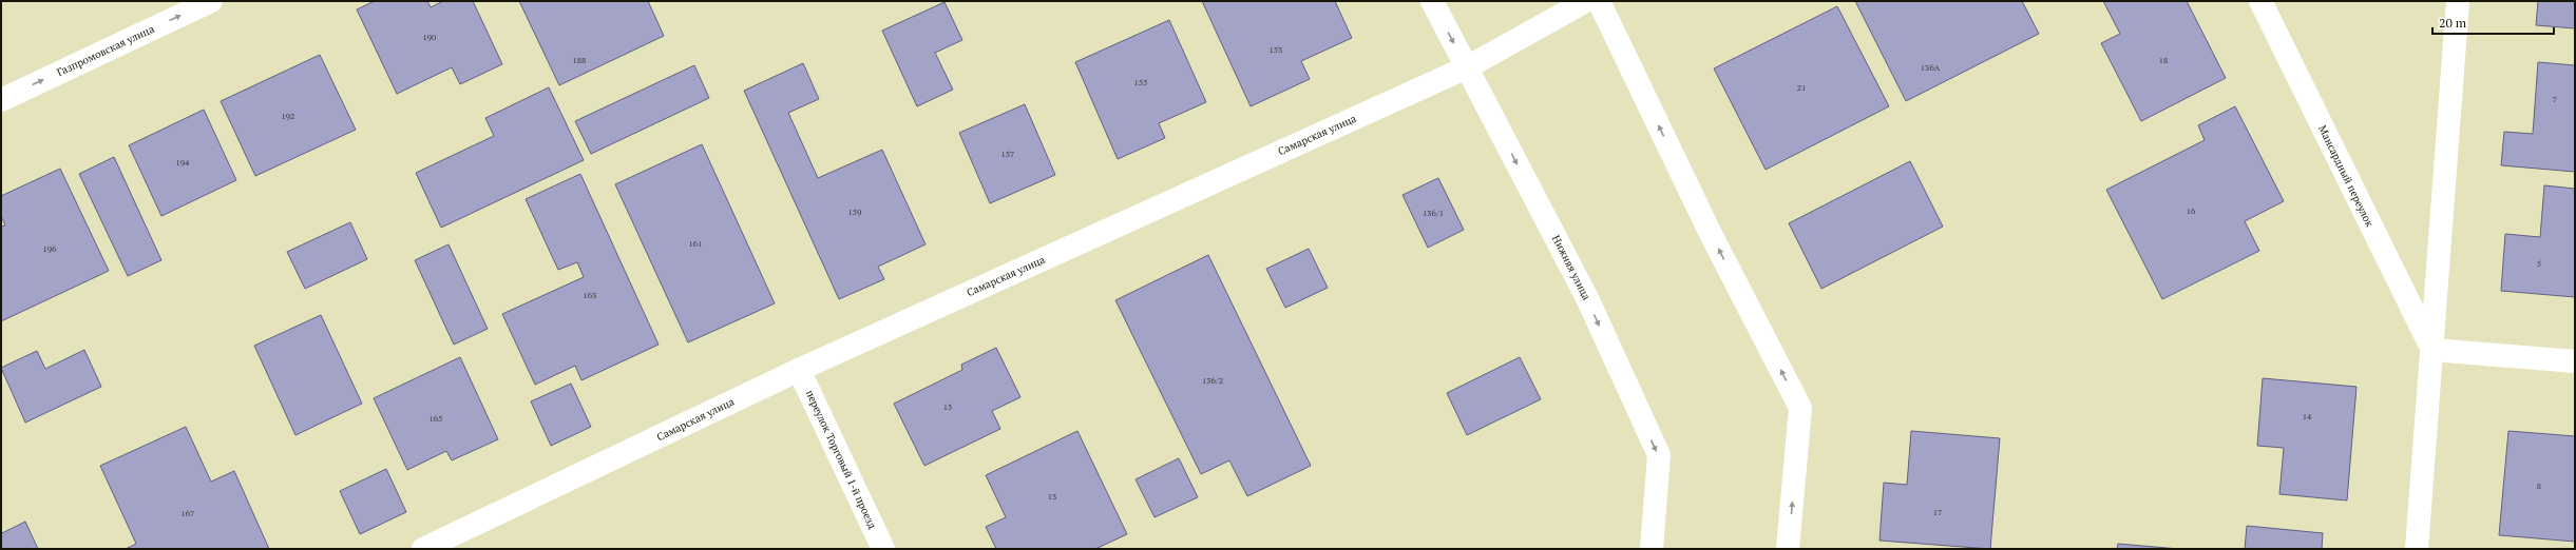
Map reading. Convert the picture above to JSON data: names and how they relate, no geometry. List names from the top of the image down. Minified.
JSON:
{"streets":{"street":["Газпромовская улица","Самарская улица","Мансардный переулок","Нижняя улица","переулок Торговый 1-й проезд"]},"crossings":[["Самарская улица","Нижняя улица"],["Самарская улица","переулок Торговый 1-й проезд"]],"one_way":["Газпромовская улица"],"house_numbers":["190","153","188","18","136А","155","21","7","192","157","194","16","159","136/1","161","196","5","163","136/2","15","14","165","8","13","17","167"],"scale_bar":"20 m"}
